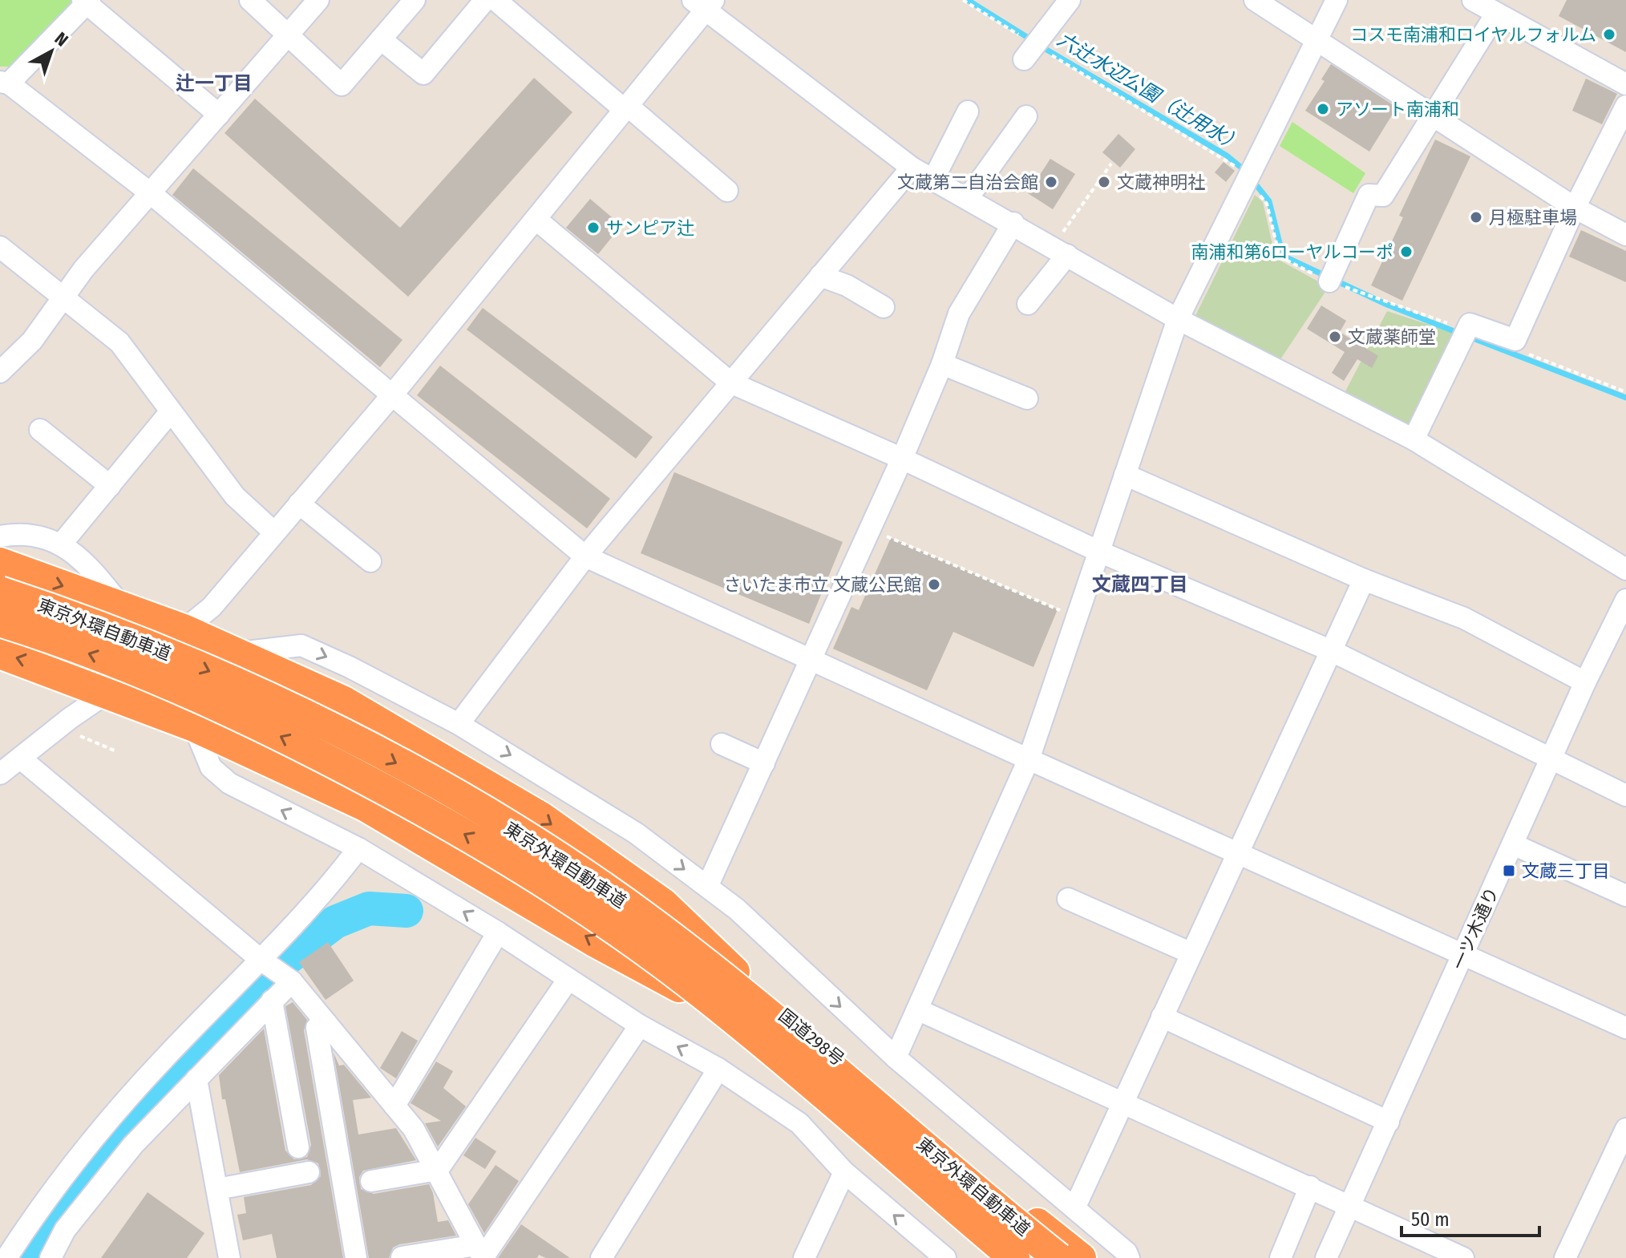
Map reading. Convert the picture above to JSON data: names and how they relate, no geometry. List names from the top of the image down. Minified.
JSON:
{"streets":{"highway":["東京外環自動車道","国道298号"],"street":["一ツ木通り"]},"districts":["辻一丁目","文蔵四丁目"],"water":["六辻水辺公園（辻用水）"],"places":{"other":["コスモ南浦和ロイヤルフォルム","アソート南浦和","文蔵第二自治会館","文蔵神明社","月極駐車場","サンピア辻","南浦和第6ローヤルコーポ","文蔵薬師堂","さいたま市立 文蔵公民館"],"transit":["文蔵三丁目"]},"scale_bar":"50 m","north":"top right"}
